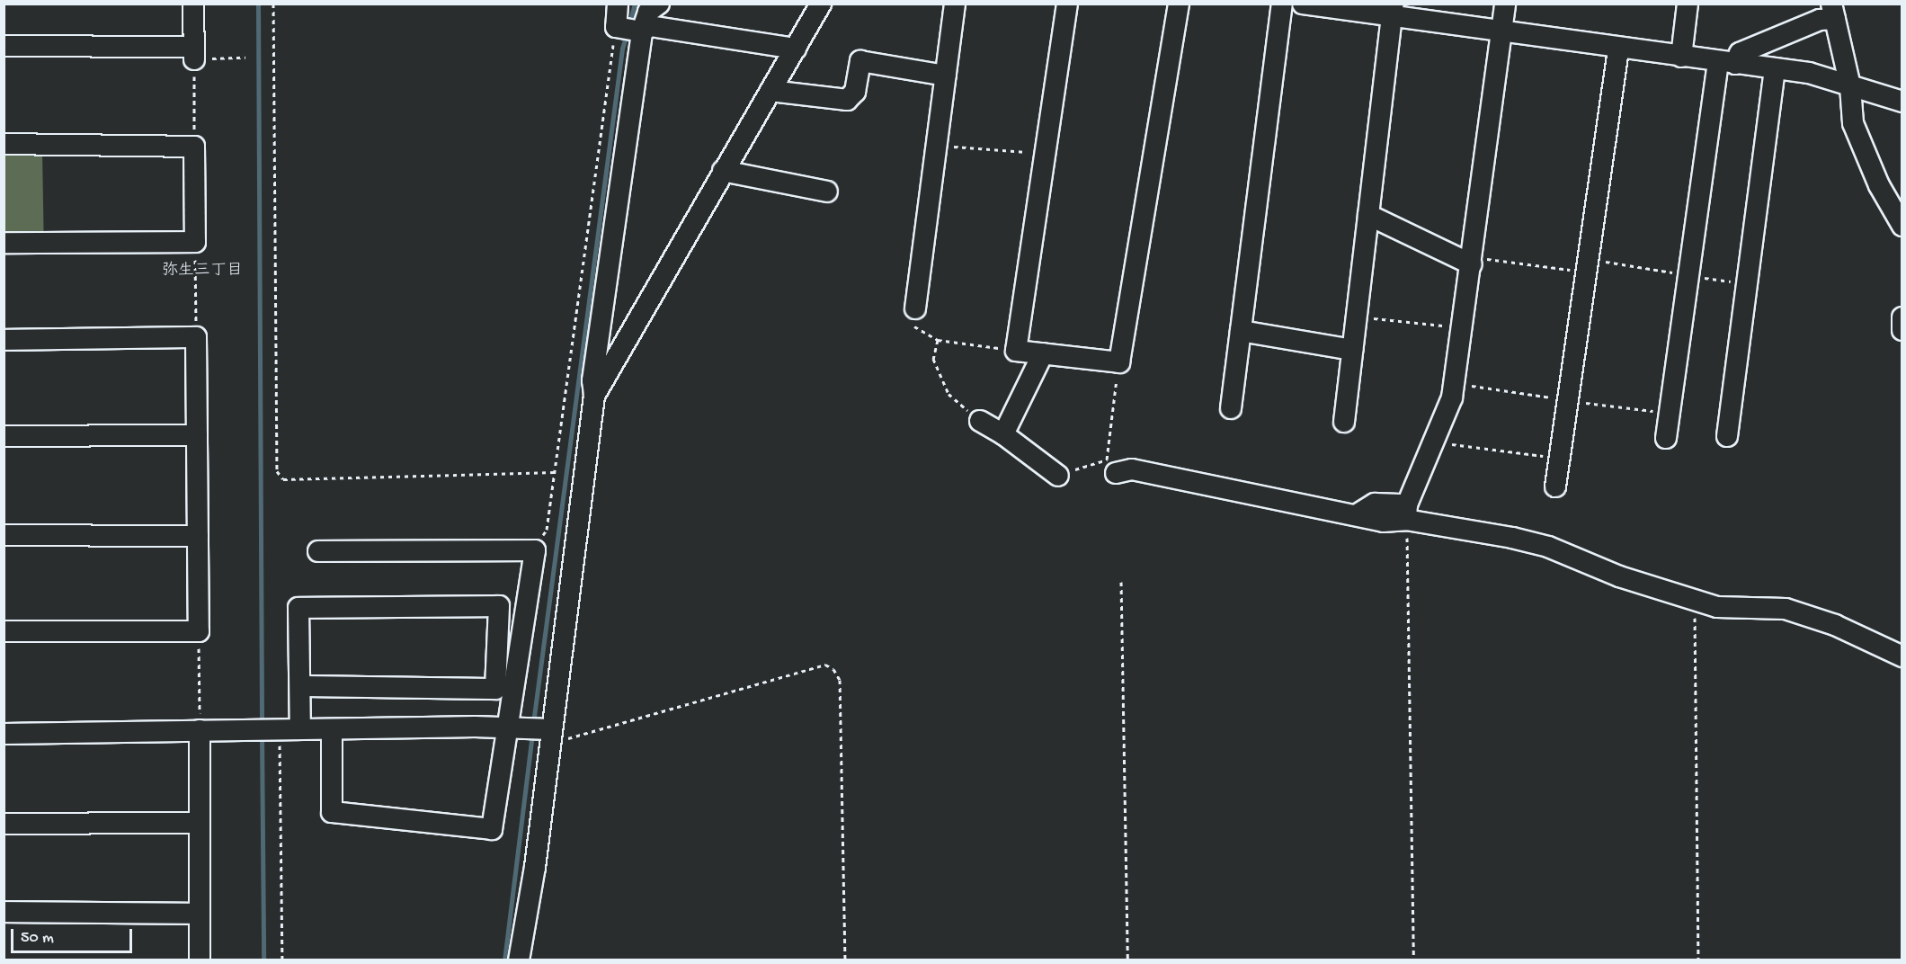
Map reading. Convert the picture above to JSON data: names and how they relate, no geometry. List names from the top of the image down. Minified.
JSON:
{"districts":["弥生三丁目"],"scale_bar":"50 m"}
